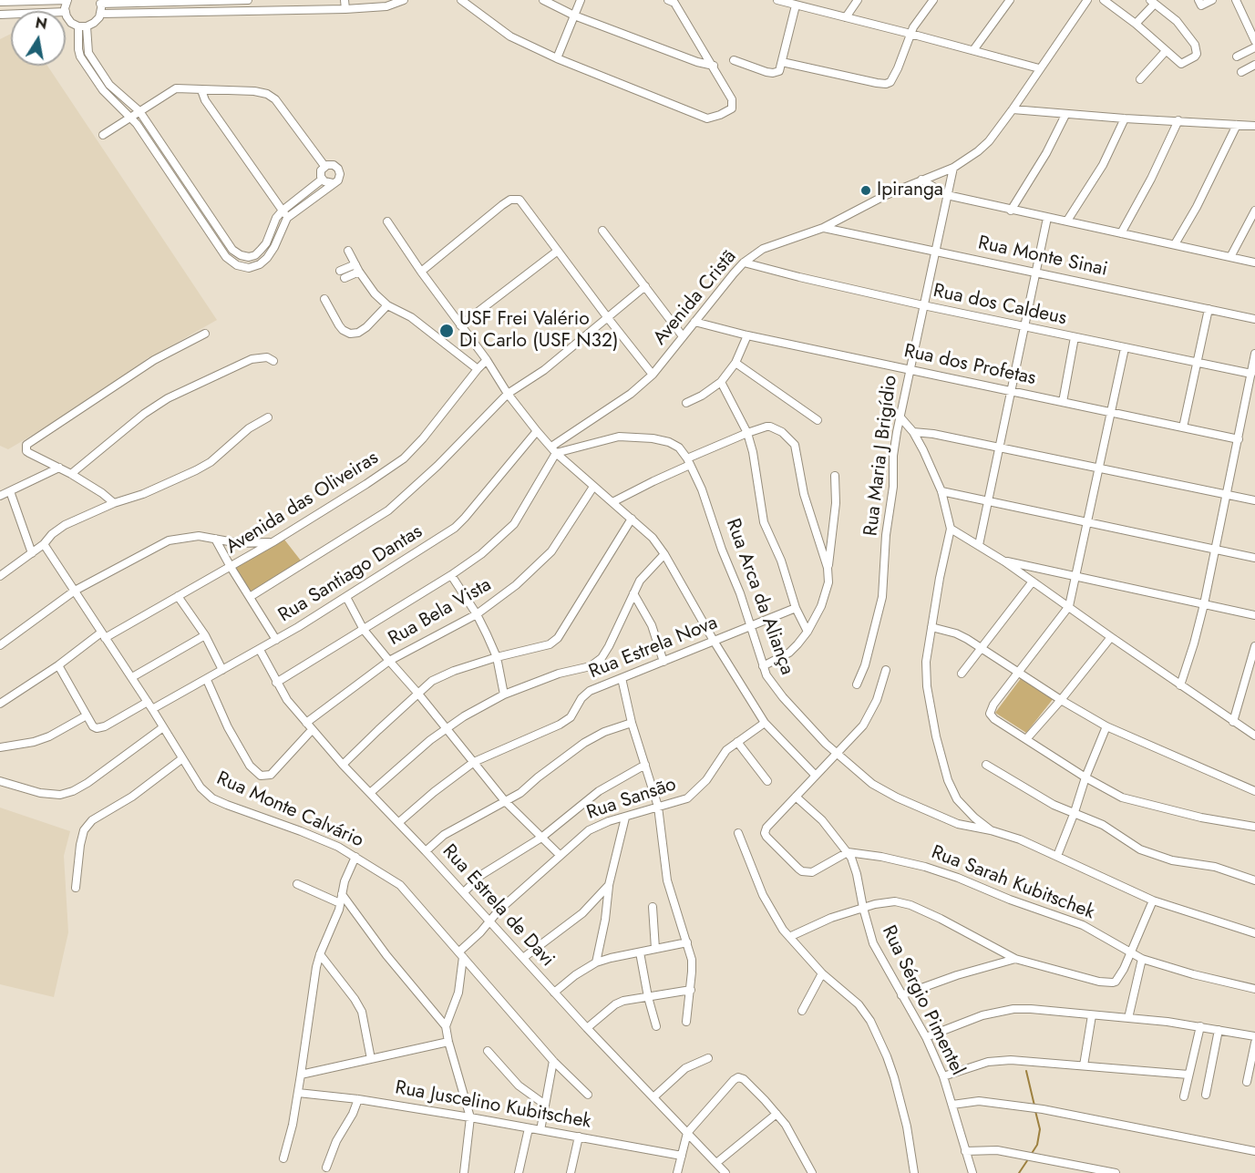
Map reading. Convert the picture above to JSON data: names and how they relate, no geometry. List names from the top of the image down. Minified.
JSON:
{"streets":{"street":["Rua Monte Sinai","Avenida Cristã","Rua dos Caldeus","Rua dos Profetas","Rua Maria J Brigídio","Avenida das Oliveiras","Rua Santiago Dantas","Rua Arca da Aliança","Rua Bela Vista","Rua Estrela Nova","Rua Sansão","Rua Monte Calvário","Rua Sarah Kubitschek","Rua Estrela de Davi","Rua Sérgio Pimentel","Rua Juscelino Kubitschek"]},"crossings":[["Rua Monte Sinai","Avenida Cristã"],["Rua Monte Sinai","Rua Maria J Brigídio"],["Avenida Cristã","Rua dos Caldeus"],["Avenida Cristã","Rua dos Profetas"],["Avenida Cristã","Rua Maria J Brigídio"],["Avenida Cristã","Rua Arca da Aliança"],["Rua dos Caldeus","Rua Maria J Brigídio"],["Rua dos Profetas","Rua Maria J Brigídio"],["Avenida das Oliveiras","Rua Monte Calvário"],["Rua Santiago Dantas","Rua Monte Calvário"],["Rua Santiago Dantas","Rua Estrela de Davi"],["Rua Arca da Aliança","Rua Estrela Nova"],["Rua Bela Vista","Rua Estrela de Davi"],["Rua Estrela Nova","Rua Estrela de Davi"],["Rua Sansão","Rua Monte Calvário"],["Rua Sansão","Rua Estrela de Davi"],["Rua Sarah Kubitschek","Rua Sérgio Pimentel"]],"places":["Ipiranga","USF Frei Valério Di Carlo (USF N32)"],"north":"top"}
